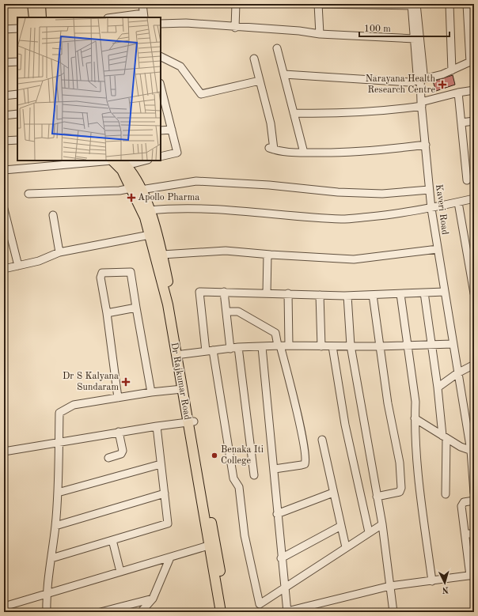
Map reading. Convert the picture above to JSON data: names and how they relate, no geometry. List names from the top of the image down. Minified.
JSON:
{"streets":{"main road":["Dr Rajkumar Road"],"street":["Kaveri Road"]},"places":{"health":["Narayana Health Research Centre","Apollo Pharma","Dr S Kalyana Sundaram"],"other":["Benaka Iti College"]},"scale_bar":"100 m","north":"bottom"}
